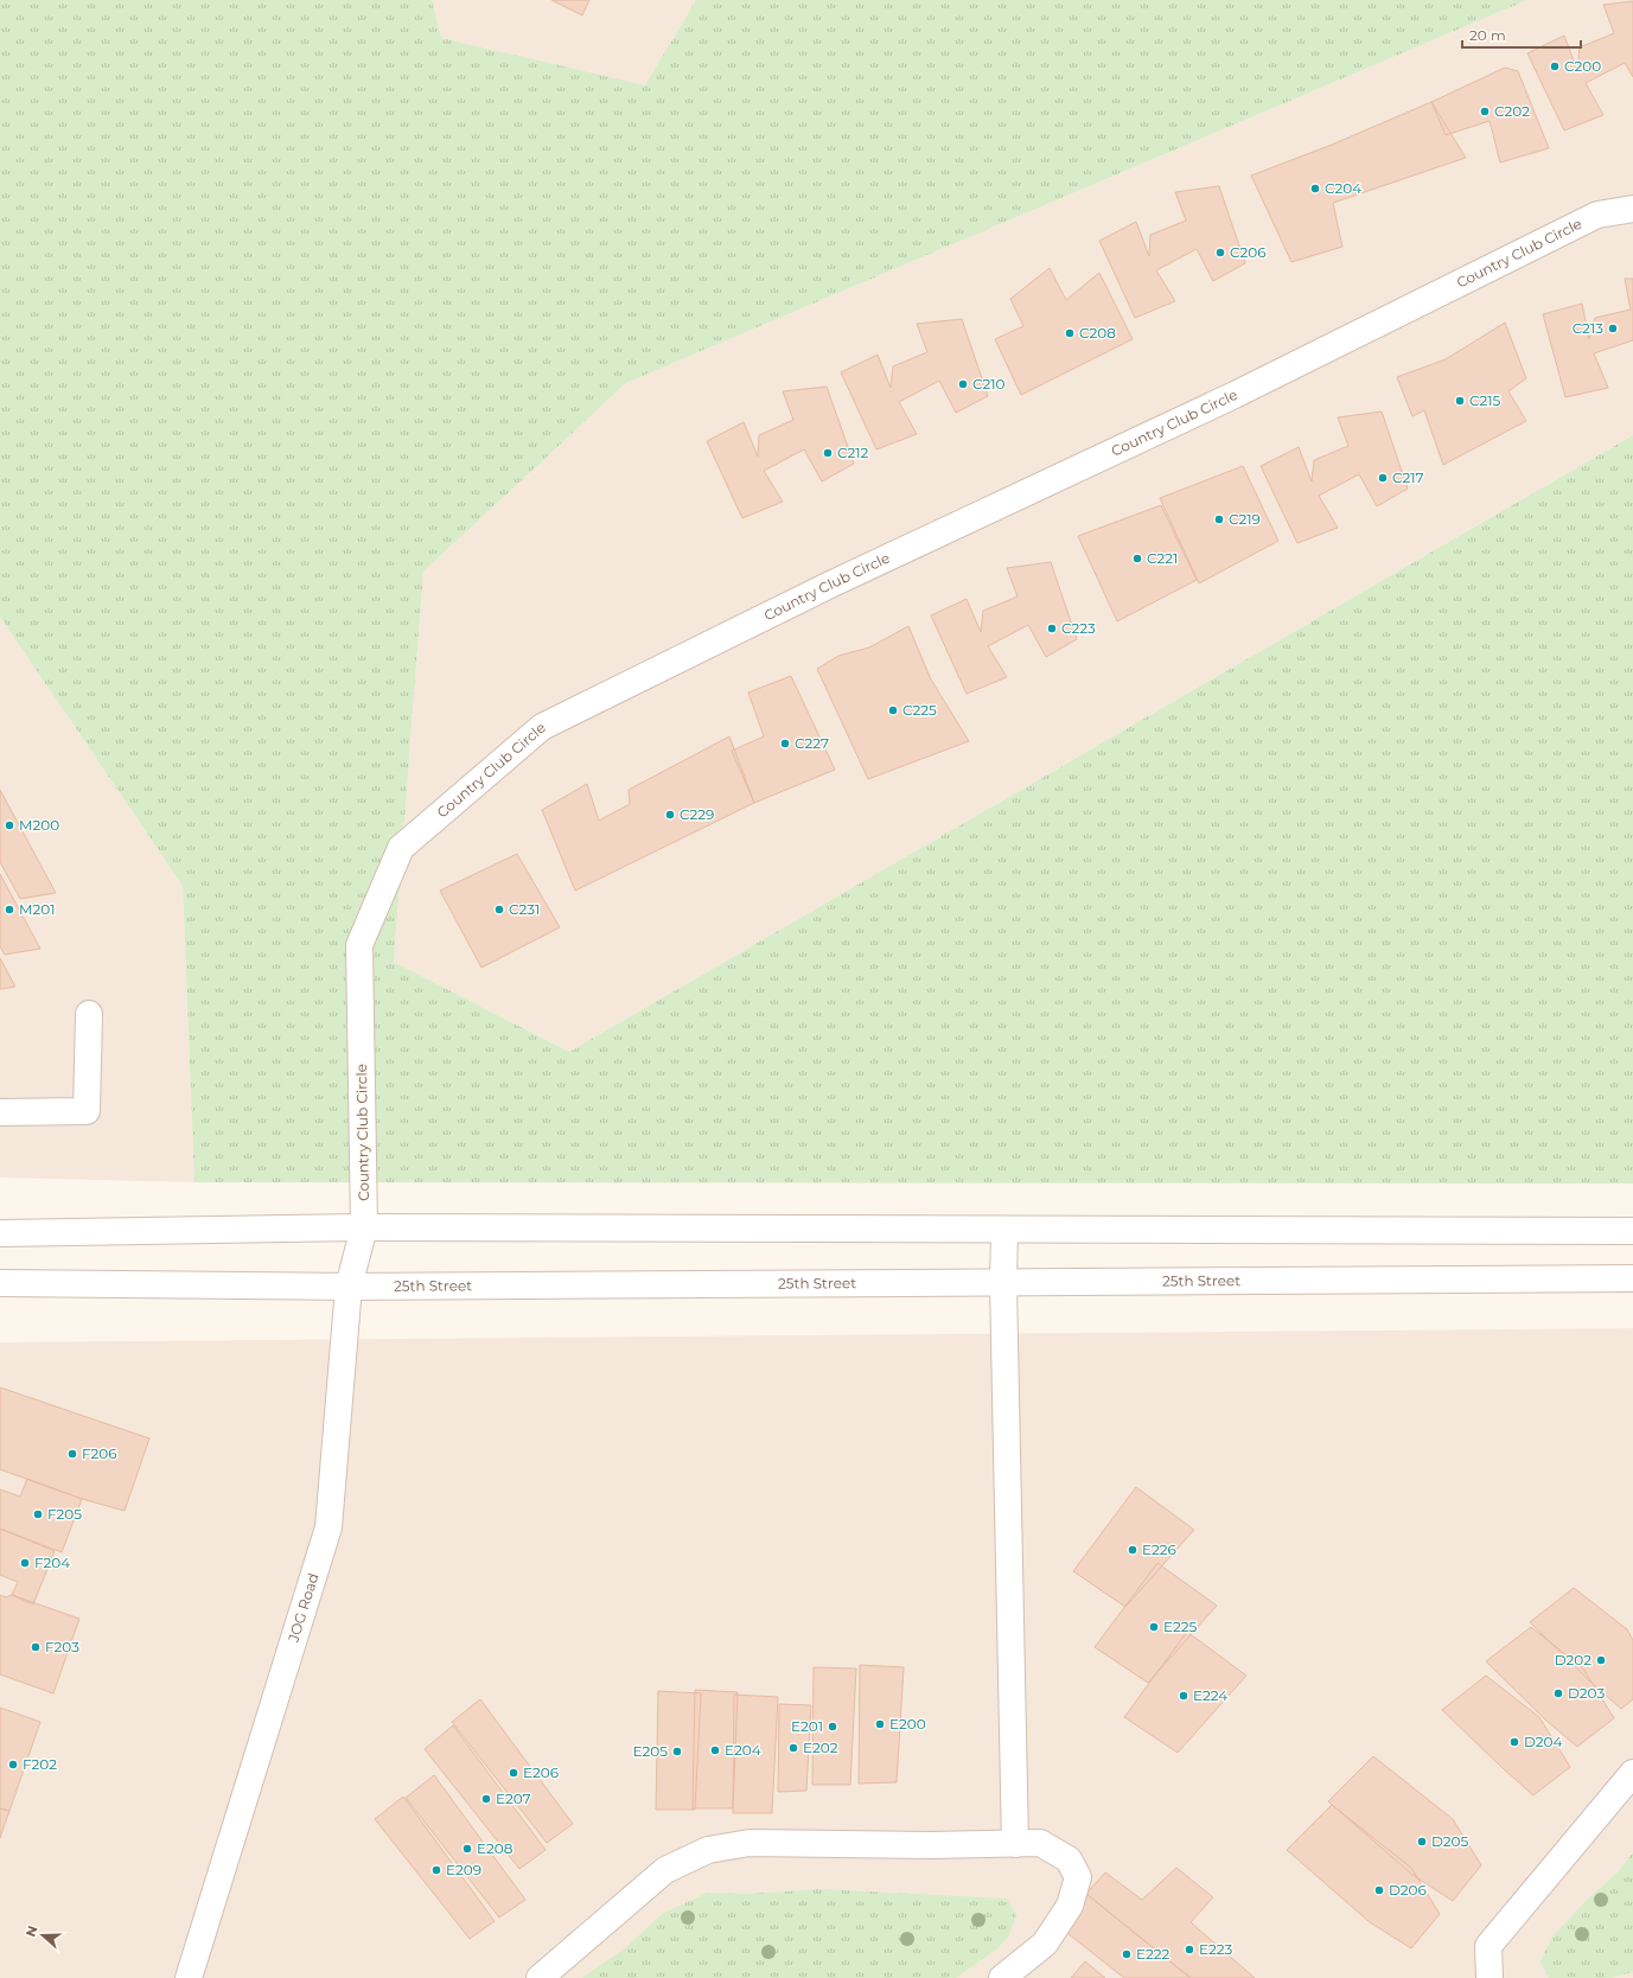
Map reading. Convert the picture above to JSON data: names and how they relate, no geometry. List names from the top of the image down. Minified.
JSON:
{"streets":{"street":["Country Club Circle","25th Street","JOG Road"]},"crossings":[["Country Club Circle","JOG Road"],["25th Street","JOG Road"]],"places":["C200","C202","C204","C206","C213","C208","C210","C215","C212","C217","C219","C221","C223","C225","C227","C229","M200","M201","C231","F206","F205","E226","F204","E225","F203","D202","D203","E224","E200","E201","D204","E202","E204","E205","F202","E206","E207","D205","E208","E209","D206","E223","E222"],"scale_bar":"20 m","north":"left"}
